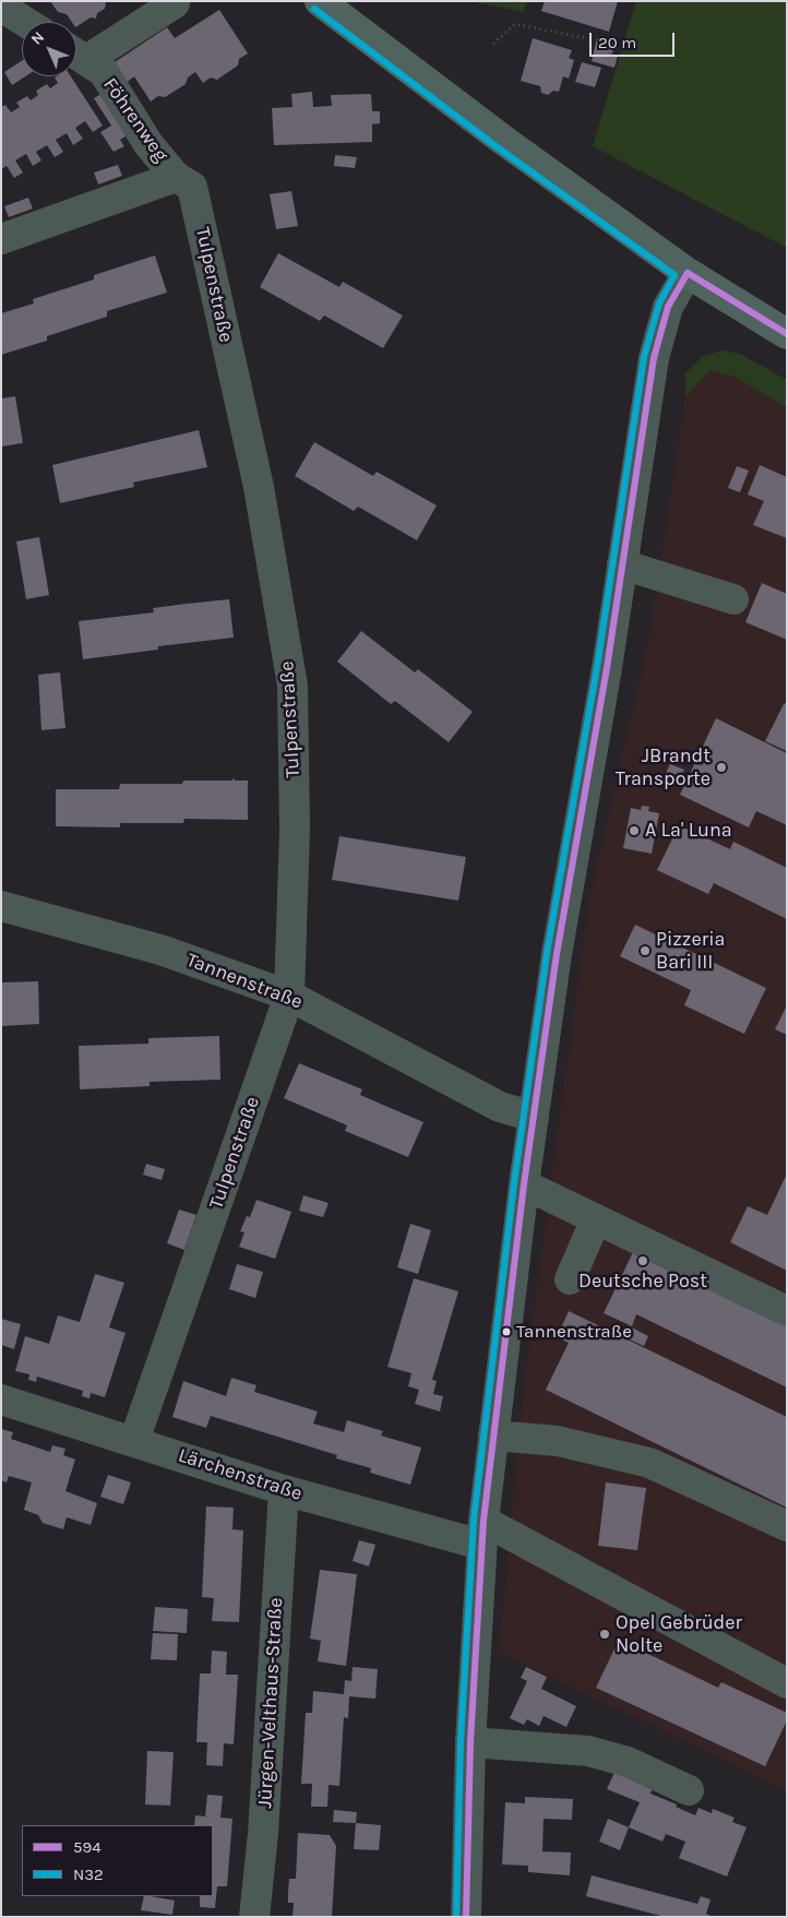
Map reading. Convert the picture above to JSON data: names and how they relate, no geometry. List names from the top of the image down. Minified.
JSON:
{"streets":{"street":["Föhrenweg","Tulpenstraße","Tannenstraße","Lärchenstraße","Jürgen-Velthaus-Straße"]},"crossings":[["Föhrenweg","Tulpenstraße"],["Tulpenstraße","Tannenstraße"],["Tulpenstraße","Lärchenstraße"],["Lärchenstraße","Jürgen-Velthaus-Straße"]],"places":["JBrandt Transporte","A La' Luna","Pizzeria Bari III","Deutsche Post","Tannenstraße","Opel Gebrüder Nolte"],"lines":["transit line N32","transit line 594"],"legend":["594","N32"],"scale_bar":"20 m","north":"top left"}
